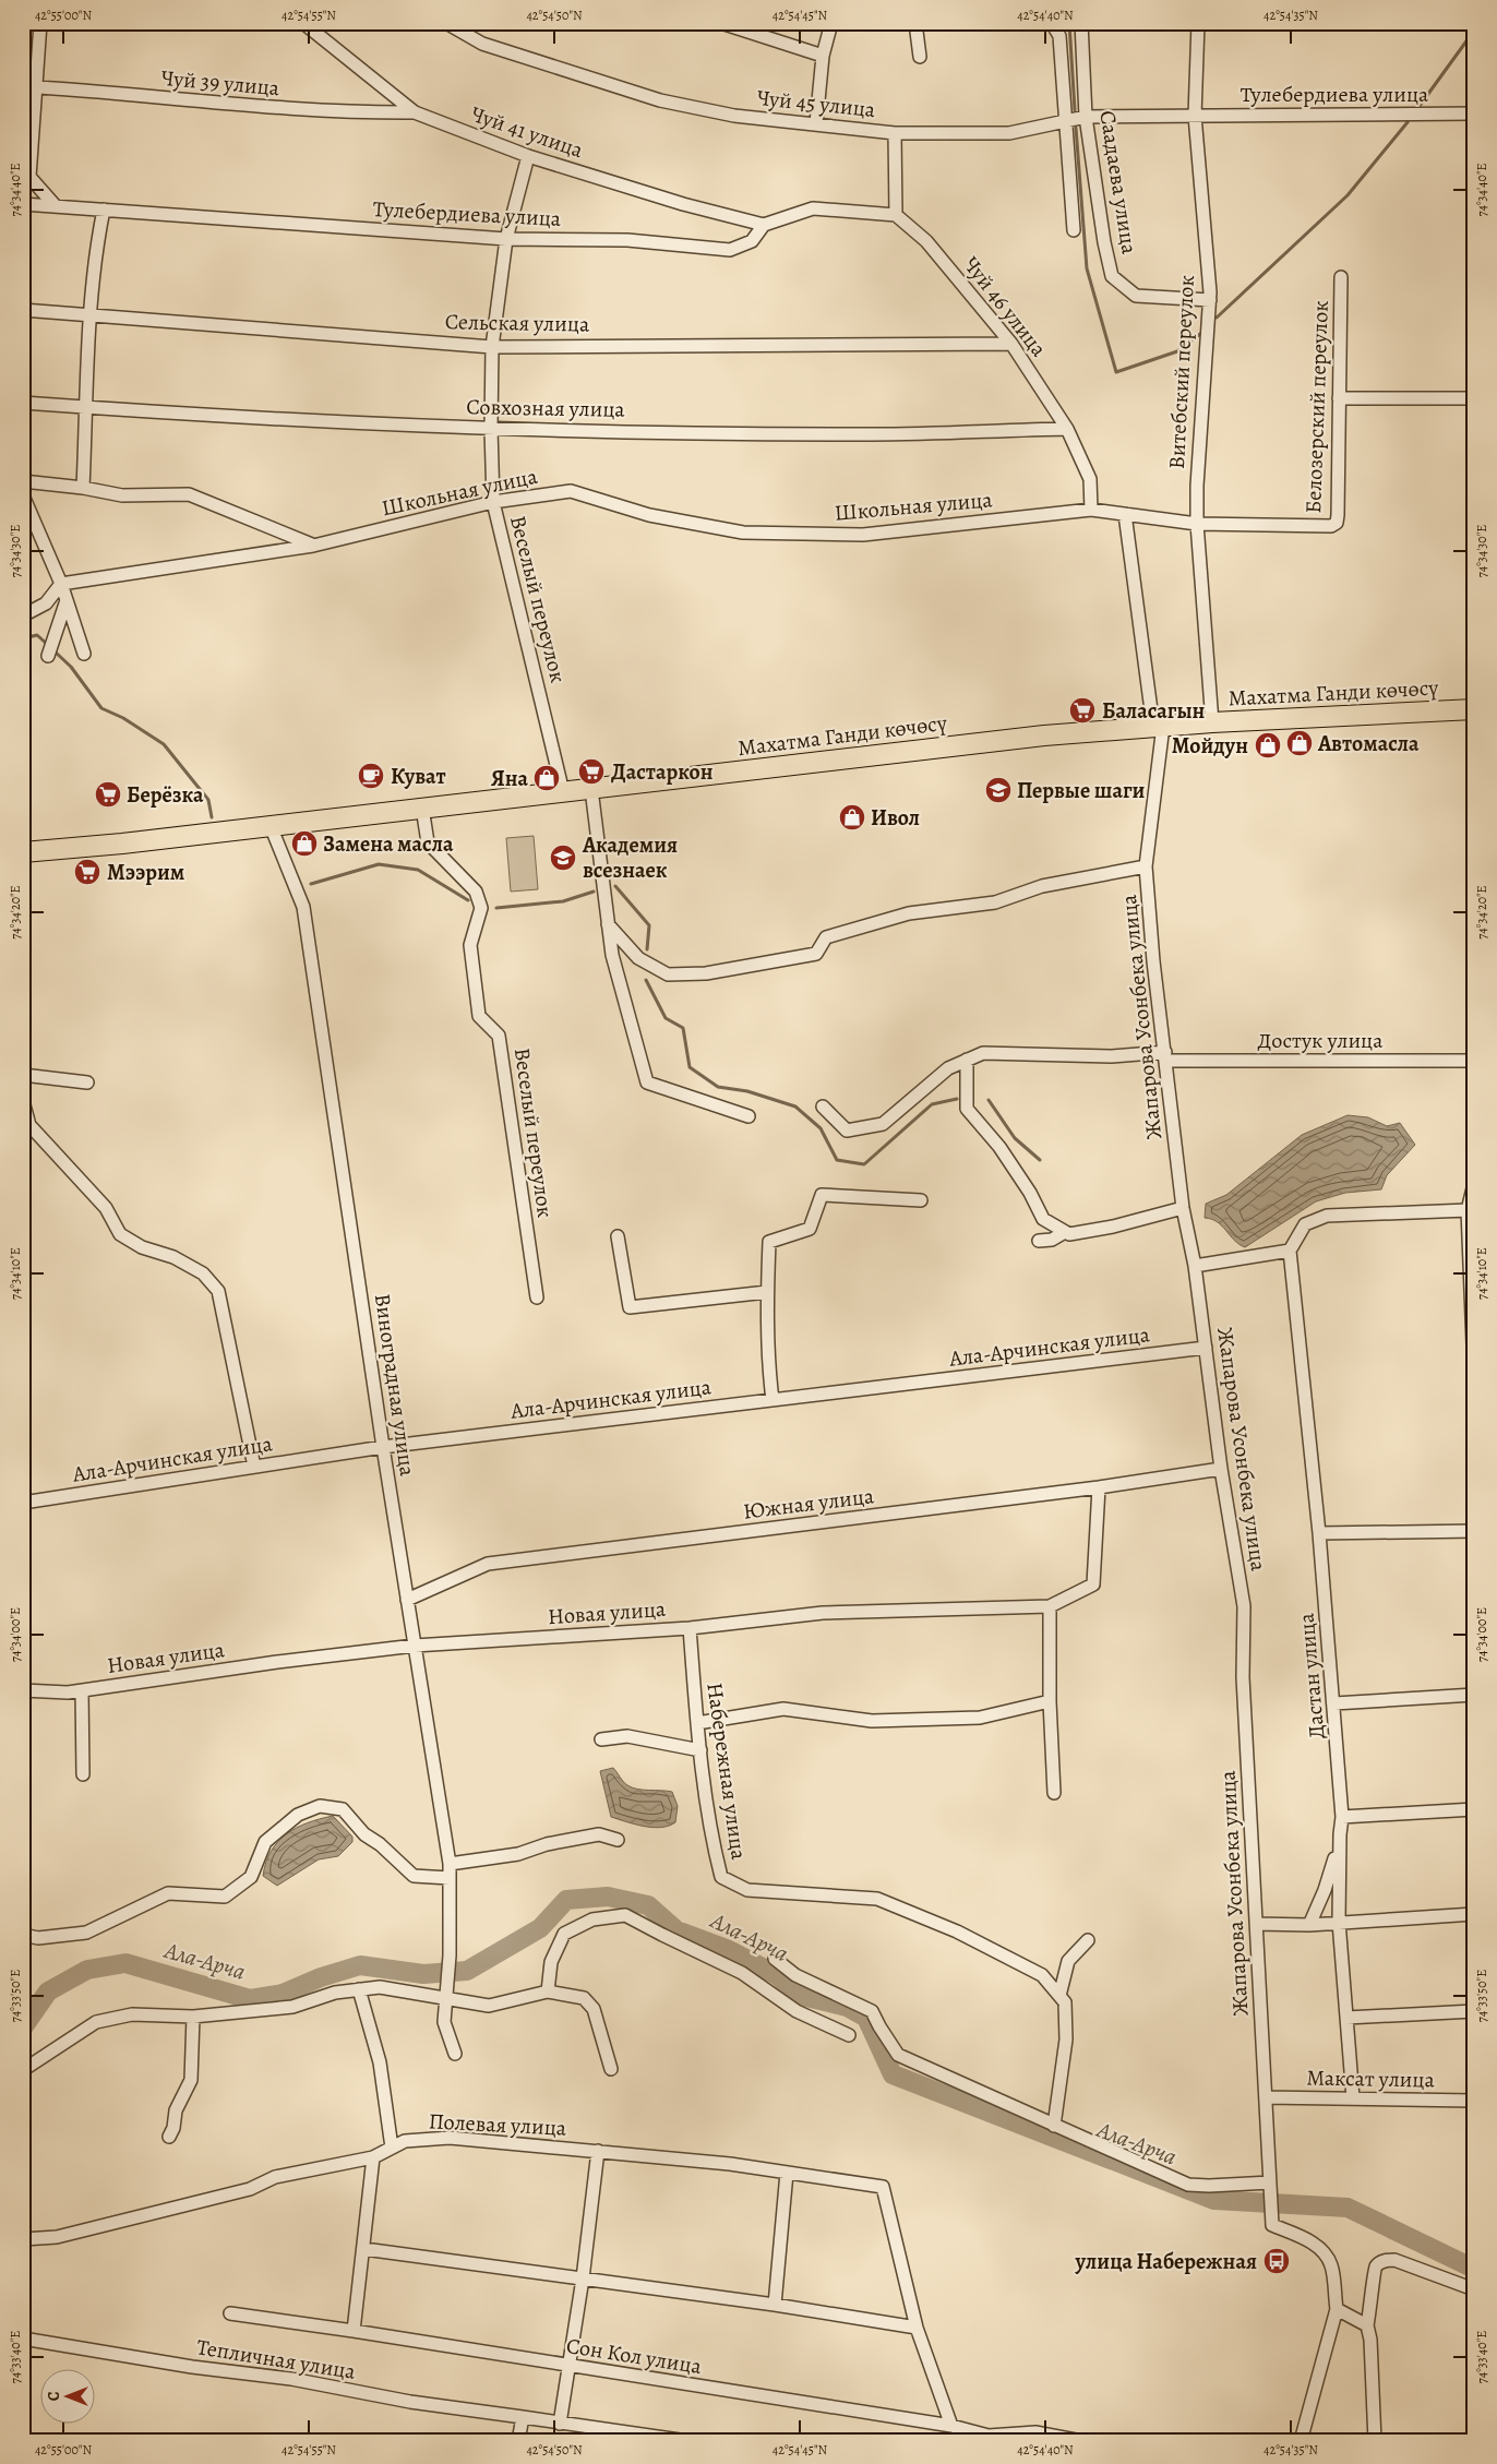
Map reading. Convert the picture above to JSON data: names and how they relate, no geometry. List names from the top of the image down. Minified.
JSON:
{"streets":{"main road":["Махатма Ганди көчөсү"],"street":["Чуй 39 улица","Тулебердиева улица","Чуй 45 улица","Чуй 41 улица","Саадаева улица","Чуй 46 улица","Сельская улица","Витебский переулок","Белозерский переулок","Совхозная улица","Школьная улица","Веселый переулок","Жапарова Усонбека улица","Достук улица","Ала-Арчинская улица","Виноградная улица","Южная улица","Новая улица","Дастан улица","Набережная улица","Максат улица","Полевая улица","Сон Кол улица","Тепличная улица"]},"crossings":[["Чуй 39 улица","Чуй 41 улица"],["Тулебердиева улица","Чуй 45 улица"],["Тулебердиева улица","Чуй 41 улица"],["Тулебердиева улица","Чуй 46 улица"],["Тулебердиева улица","Витебский переулок"],["Тулебердиева улица","Веселый переулок"],["Чуй 45 улица","Саадаева улица"],["Чуй 45 улица","Витебский переулок"],["Чуй 41 улица","Веселый переулок"],["Саадаева улица","Витебский переулок"],["Чуй 46 улица","Сельская улица"],["Чуй 46 улица","Совхозная улица"],["Чуй 46 улица","Школьная улица"],["Сельская улица","Веселый переулок"],["Витебский переулок","Белозерский переулок"],["Витебский переулок","Махатма Ганди көчөсү"],["Белозерский переулок","Школьная улица"],["Совхозная улица","Веселый переулок"],["Школьная улица","Веселый переулок"],["Веселый переулок","Махатма Ганди көчөсү"],["Махатма Ганди көчөсү","Жапарова Усонбека улица"],["Махатма Ганди көчөсү","Виноградная улица"],["Жапарова Усонбека улица","Достук улица"],["Жапарова Усонбека улица","Ала-Арчинская улица"],["Жапарова Усонбека улица","Южная улица"],["Жапарова Усонбека улица","Максат улица"],["Ала-Арчинская улица","Виноградная улица"],["Виноградная улица","Южная улица"],["Виноградная улица","Новая улица"],["Южная улица","Новая улица"],["Новая улица","Набережная улица"],["Дастан улица","Максат улица"]],"water":["Ала-Арча"],"places":{"supermarket":["Баласагын","Дастаркон","Берёзка","Мээрим"],"shop":["Автомасла","Мойдун","Яна","Ивол","Замена масла"],"cafe":["Куват"],"school or university":["Первые шаги","Академия всезнаек"],"bus stop":["улица Набережная"]},"north":"left","coordinates":["42°55'00\"N","42°54'55\"N","42°54'50\"N","42°54'45\"N","42°54'40\"N","42°54'35\"N","74°34'40\"E","74°34'30\"E","74°34'20\"E","74°34'10\"E","74°34'00\"E","74°33'50\"E","74°33'40\"E"]}
